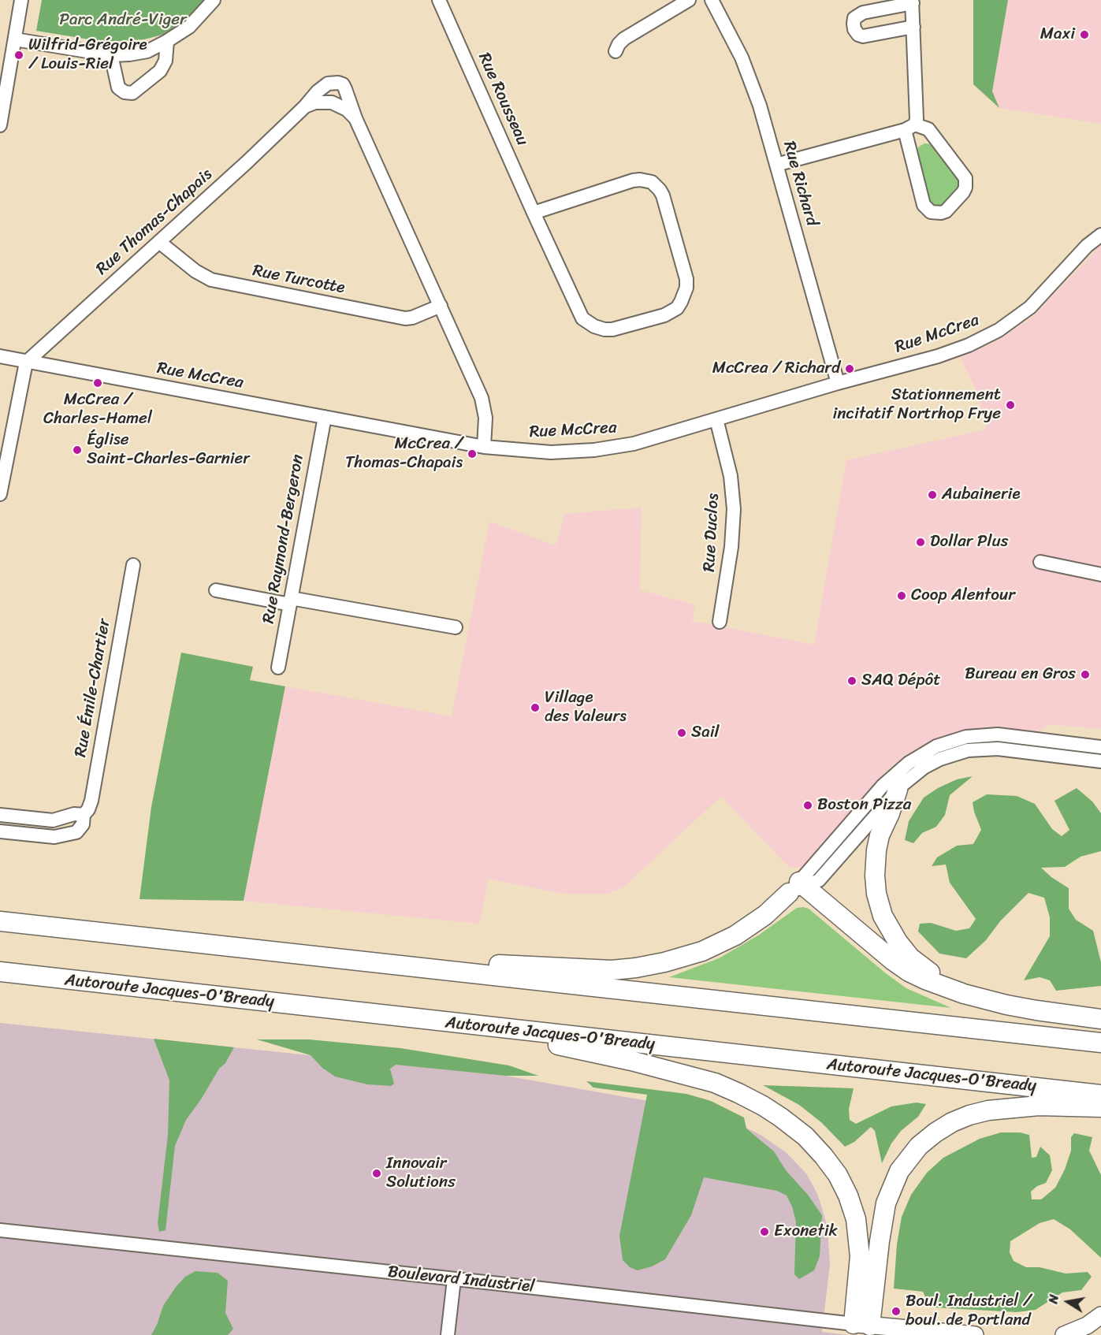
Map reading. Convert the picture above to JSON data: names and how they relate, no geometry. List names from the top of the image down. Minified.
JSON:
{"streets":{"highway":["Autoroute Jacques-O'Bready"],"main road":["Boulevard Industriel"],"street":["Rue Rousseau","Rue Richard","Rue Thomas-Chapais","Rue Turcotte","Rue McCrea","Rue Duclos","Rue Raymond-Bergeron","Rue Émile-Chartier"]},"crossings":[["Rue Richard","Rue McCrea"],["Rue Thomas-Chapais","Rue Turcotte"],["Rue Thomas-Chapais","Rue McCrea"],["Rue McCrea","Rue Duclos"],["Rue McCrea","Rue Raymond-Bergeron"]],"parks":["Parc André-Viger"],"places":["Maxi","Wilfrid-Grégoire / Louis-Riel","McCrea / Richard","McCrea / Charles-Hamel","Stationnement incitatif Nortrhop Frye","Église Saint-Charles-Garnier","McCrea / Thomas-Chapais","Aubainerie","Dollar Plus","Coop Alentour","Bureau en Gros","SAQ Dépôt","Village des Valeurs","Sail","Boston Pizza","Innovair Solutions","Exonetik","Boul. Industriel / boul. de Portland"],"north":"left"}
